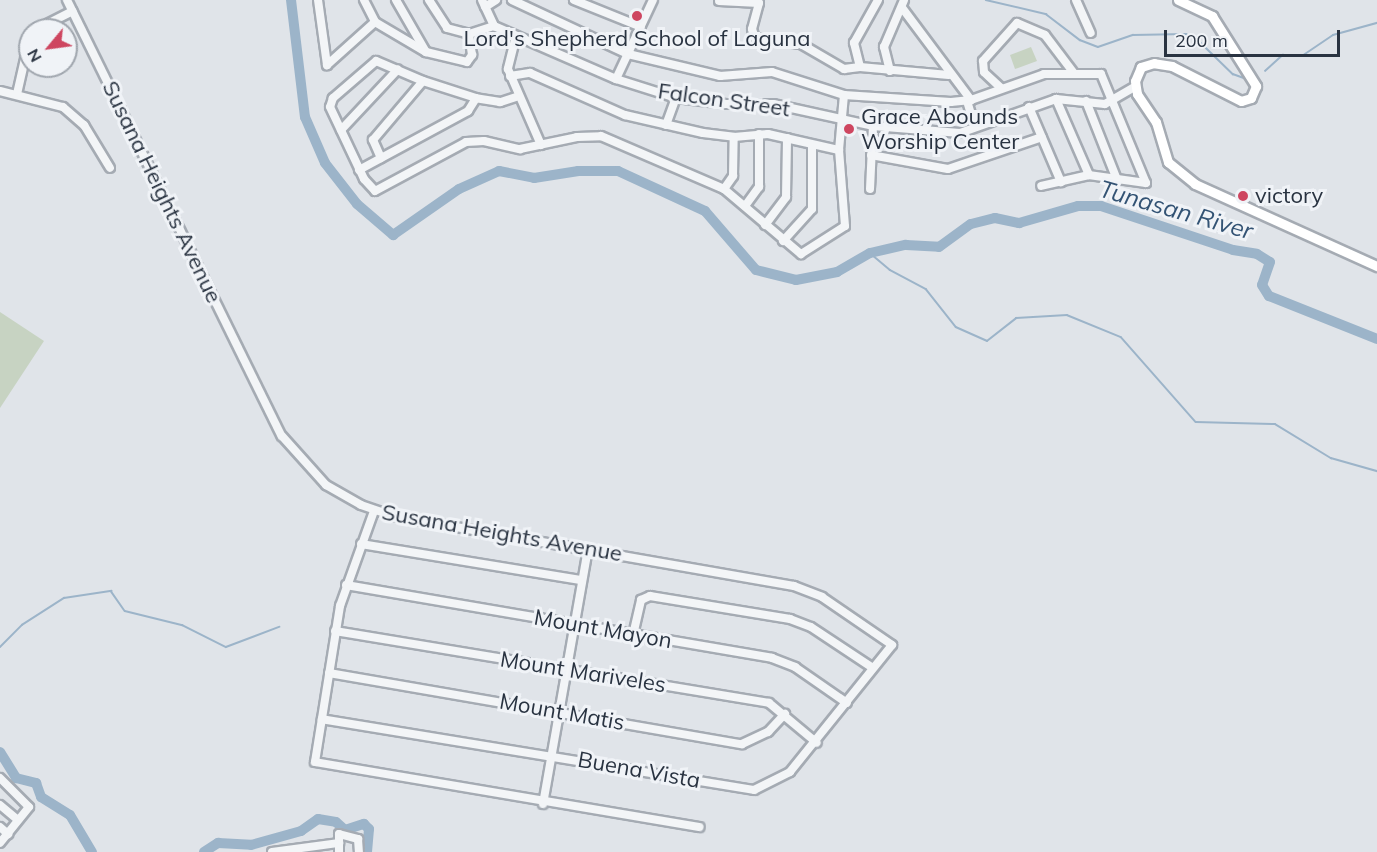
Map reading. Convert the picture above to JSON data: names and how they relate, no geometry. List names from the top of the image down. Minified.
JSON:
{"streets":{"street":["Falcon Street","Susana Heights Avenue","Mount Mayon","Mount Mariveles","Mount Matis","Buena Vista"]},"crossings":[["Susana Heights Avenue","Buena Vista"],["Mount Mayon","Buena Vista"],["Mount Mariveles","Mount Matis"],["Mount Mariveles","Buena Vista"]],"water":["Tunasan River"],"places":["Lord's Shepherd School of Laguna","Grace Abounds Worship Center","victory"],"scale_bar":"200 m","north":"bottom left"}
